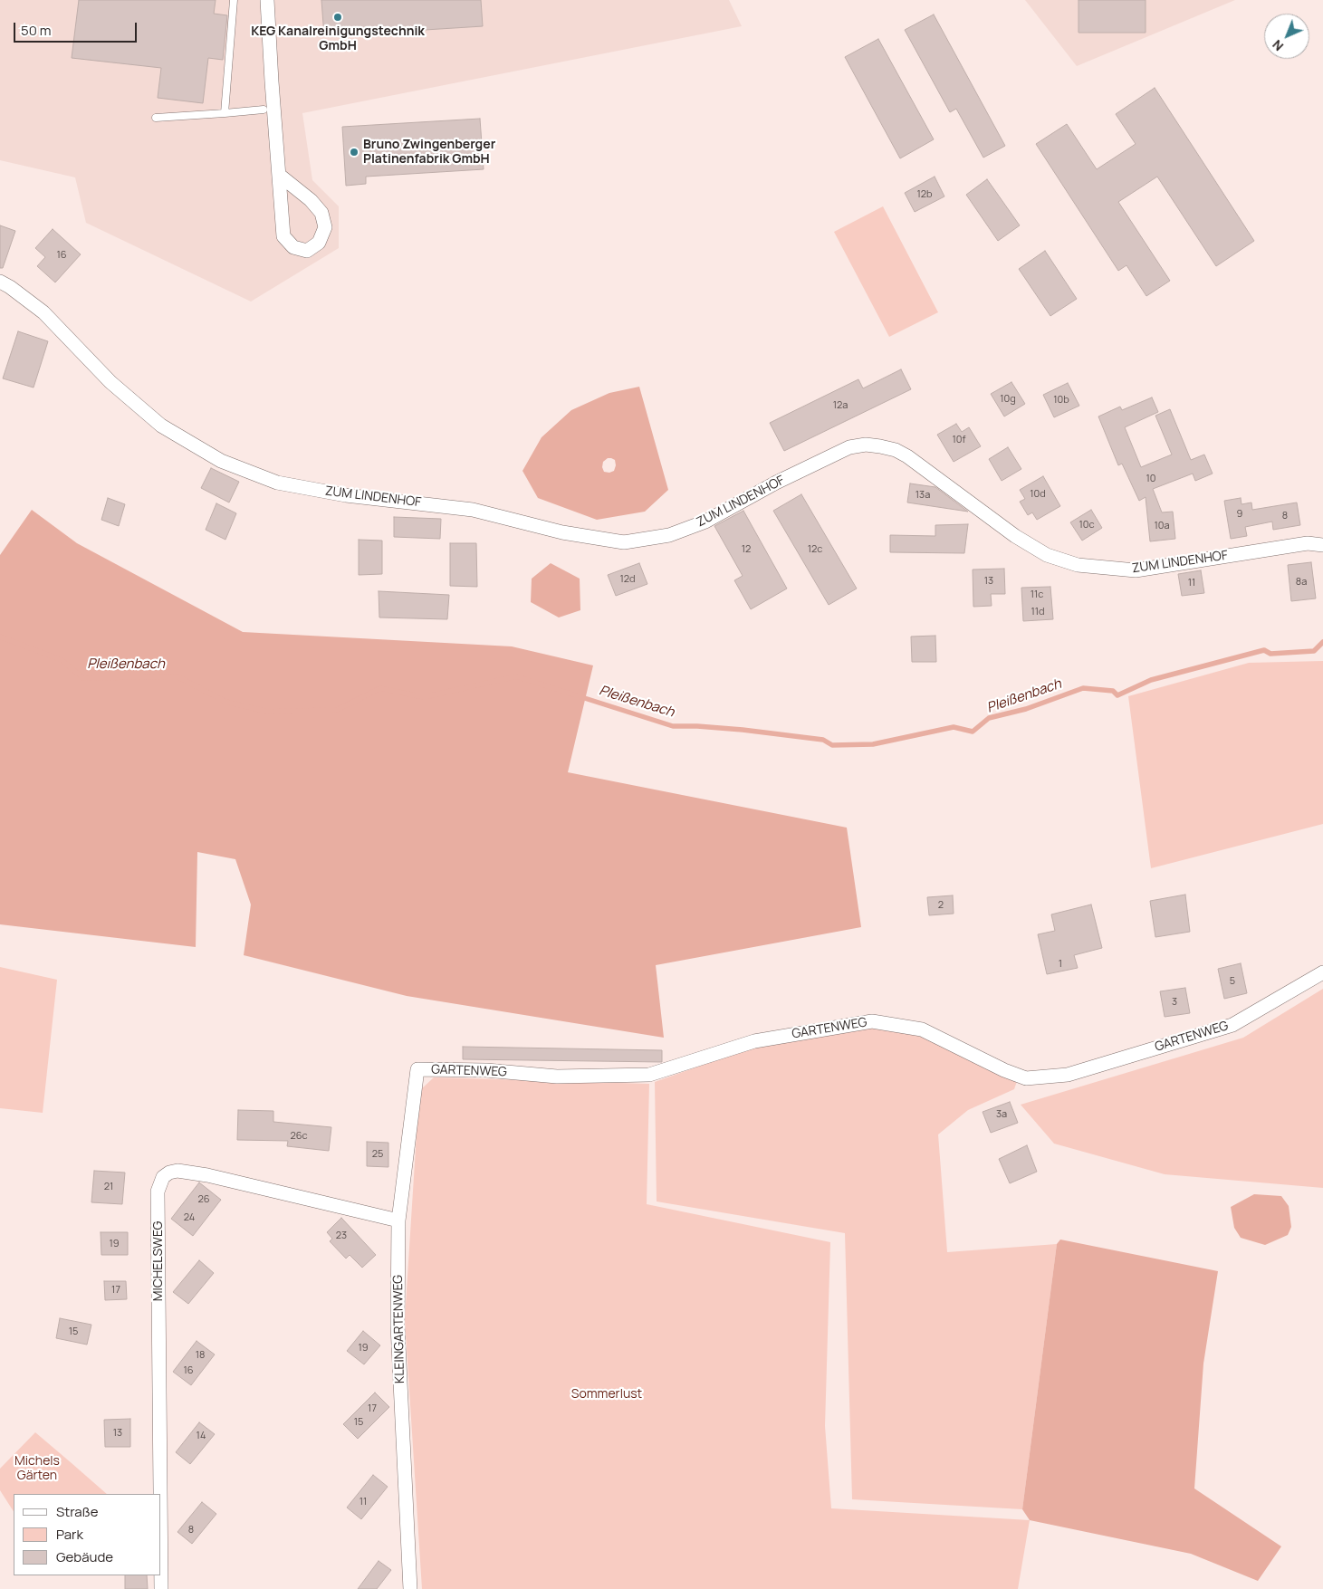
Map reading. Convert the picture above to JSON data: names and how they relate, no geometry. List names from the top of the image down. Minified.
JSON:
{"streets":{"street":["ZUM LINDENHOF","GARTENWEG","MICHELSWEG","KLEINGARTENWEG"]},"crossings":[["GARTENWEG","KLEINGARTENWEG"],["MICHELSWEG","KLEINGARTENWEG"]],"water":["Pleißenbach"],"parks":["Sommerlust","Michels Gärten"],"places":["KEG Kanalreinigungstechnik GmbH","Bruno Zwingenberger Platinenfabrik GmbH"],"house_numbers":["12b","16","10g","10b","12a","10f","10","10d","13a","9","8","10c","10a","12","12c","12d","13","8a","11","11c","11d","2","1","5","3","3a","26c","25","21","26","24","23","19","17","15","19","18","16","17","15","13","14","11","8"],"legend":["Straße","Park","Gebäude"],"scale_bar":"50 m","north":"bottom left"}
